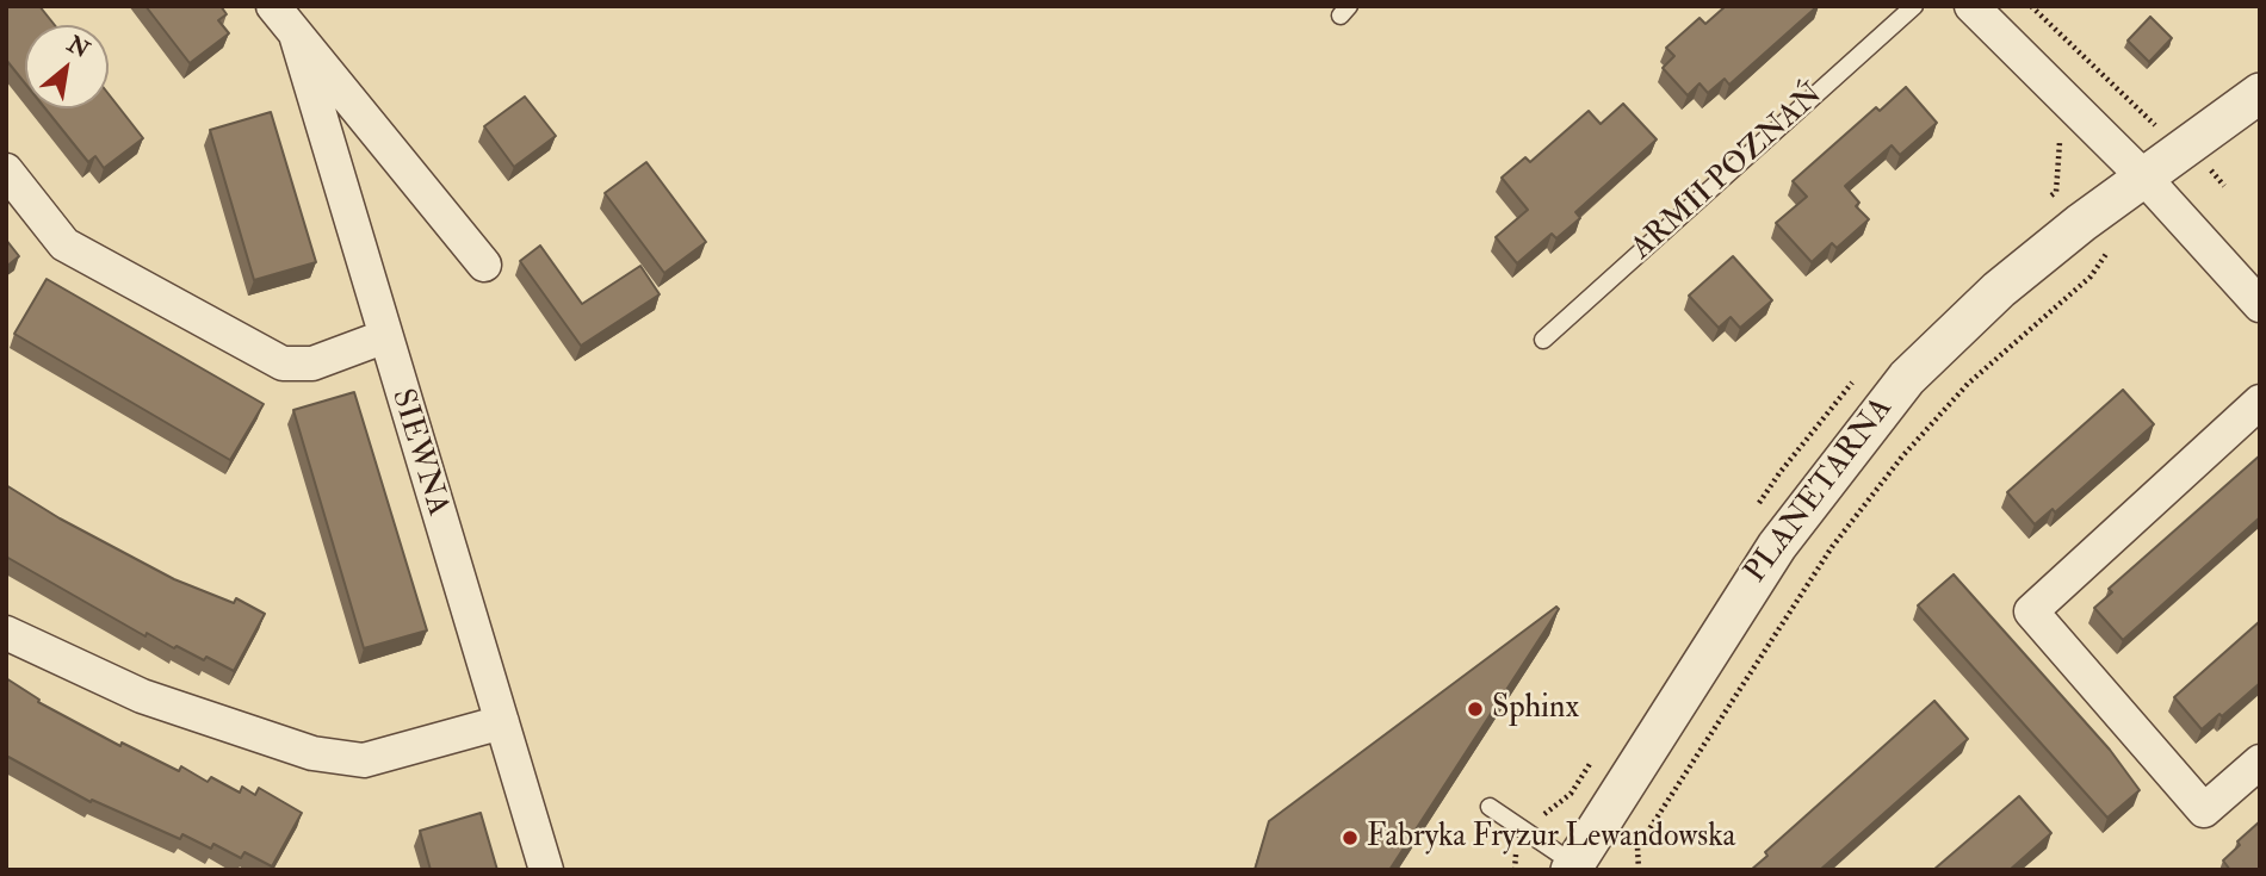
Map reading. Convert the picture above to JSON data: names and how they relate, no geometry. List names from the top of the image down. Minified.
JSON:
{"streets":{"street":["SIEWNA","PLANETARNA"],"lane":["ARMII POZNAŃ"]},"places":["Sphinx","Fabryka Fryzur Lewandowska"],"north":"top right"}
